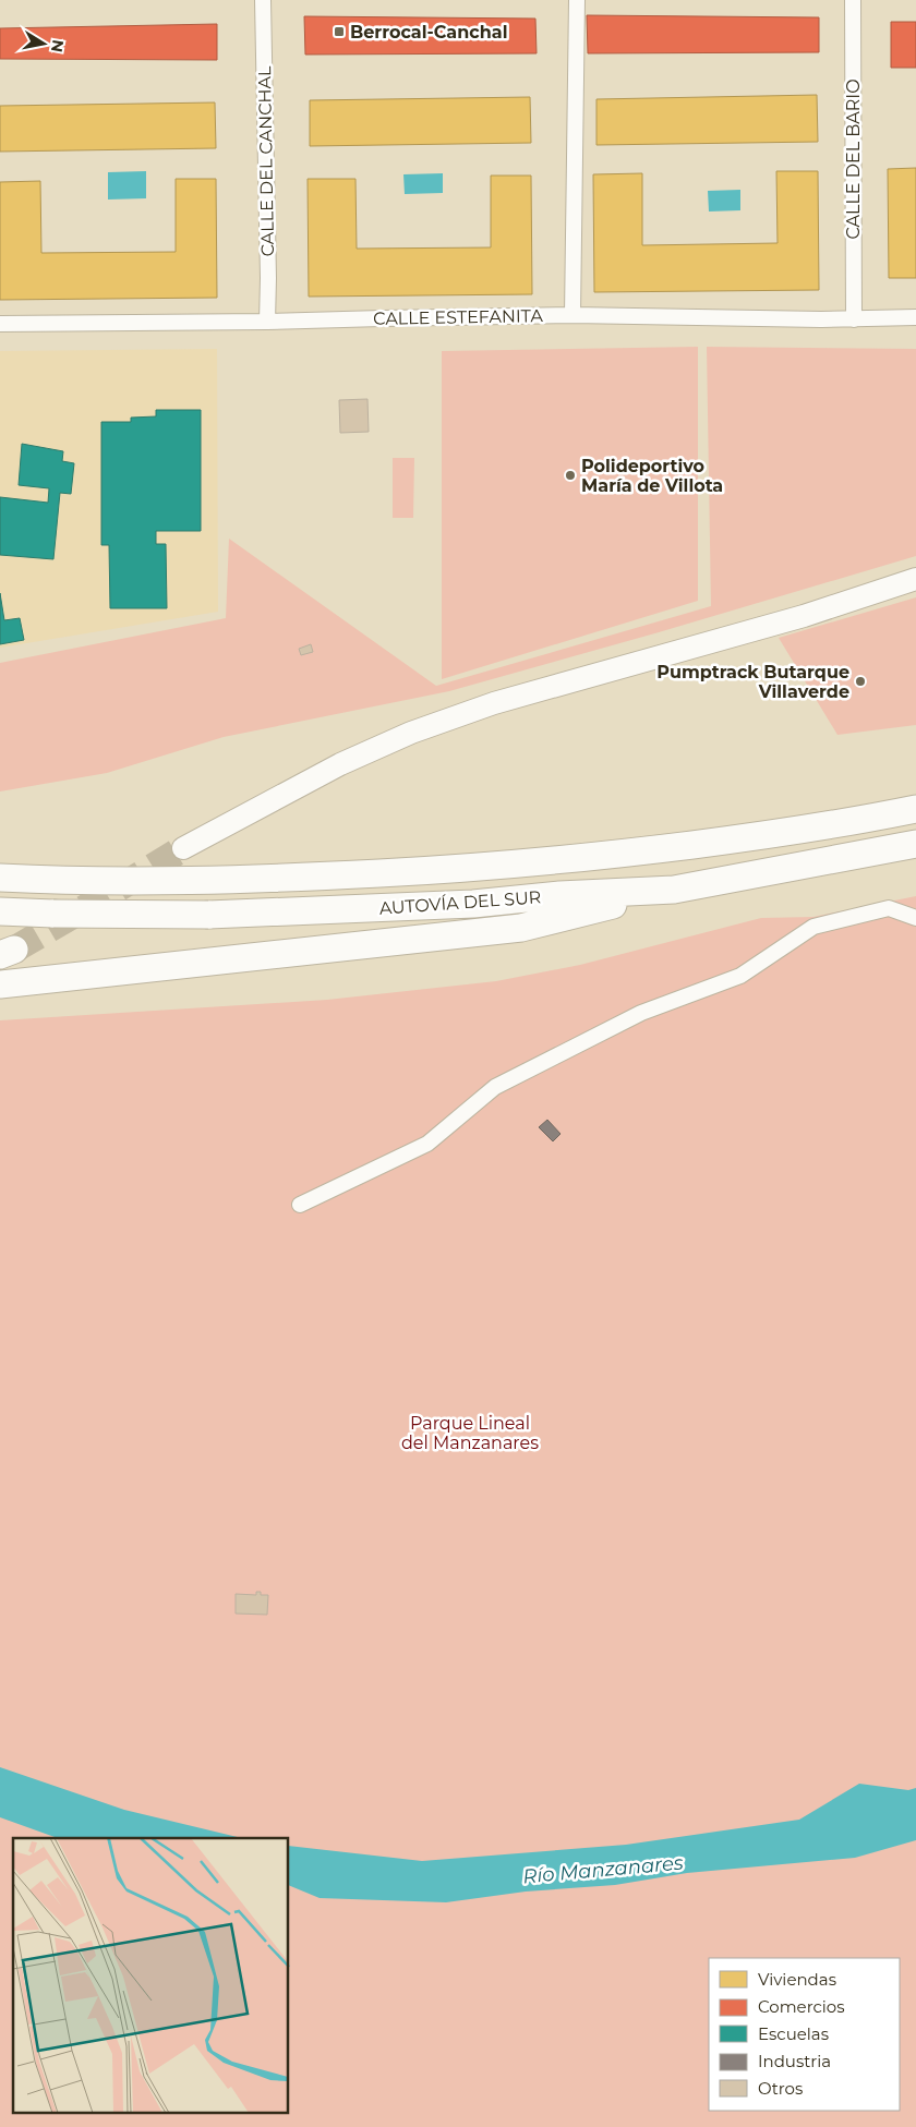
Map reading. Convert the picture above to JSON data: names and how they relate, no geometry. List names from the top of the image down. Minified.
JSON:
{"streets":{"highway":["AUTOVÍA DEL SUR"],"street":["CALLE DEL BARIO","CALLE DEL CANCHAL","CALLE ESTEFANITA"]},"crossings":[["CALLE DEL BARIO","CALLE ESTEFANITA"],["CALLE DEL CANCHAL","CALLE ESTEFANITA"]],"water":["Río Manzanares"],"parks":["Parque Lineal del Manzanares"],"places":{"transit":["Berrocal-Canchal"],"other":["Polideportivo María de Villota","Pumptrack Butarque Villaverde"]},"legend":["Viviendas","Comercios","Escuelas","Industria","Otros"],"north":"right"}
